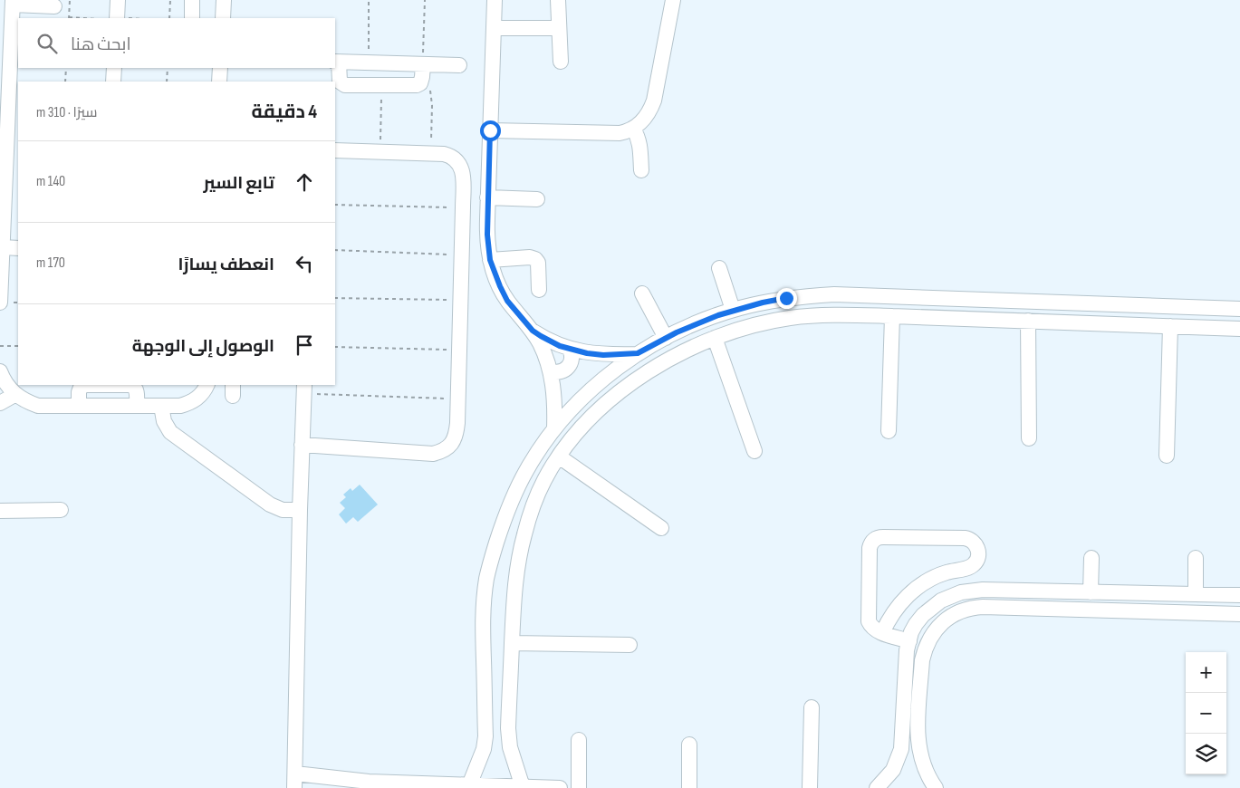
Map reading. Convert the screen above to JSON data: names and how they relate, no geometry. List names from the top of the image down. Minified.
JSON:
{"page":{"search":"ابحث هنا","heading":["4 دقيقة","سيرًا · 310 m"],"list":[["تابع السير","140 m"],["انعطف يسارًا","170 m"],"الوصول إلى الوجهة"],"map_buttons":["+","−"]}}
